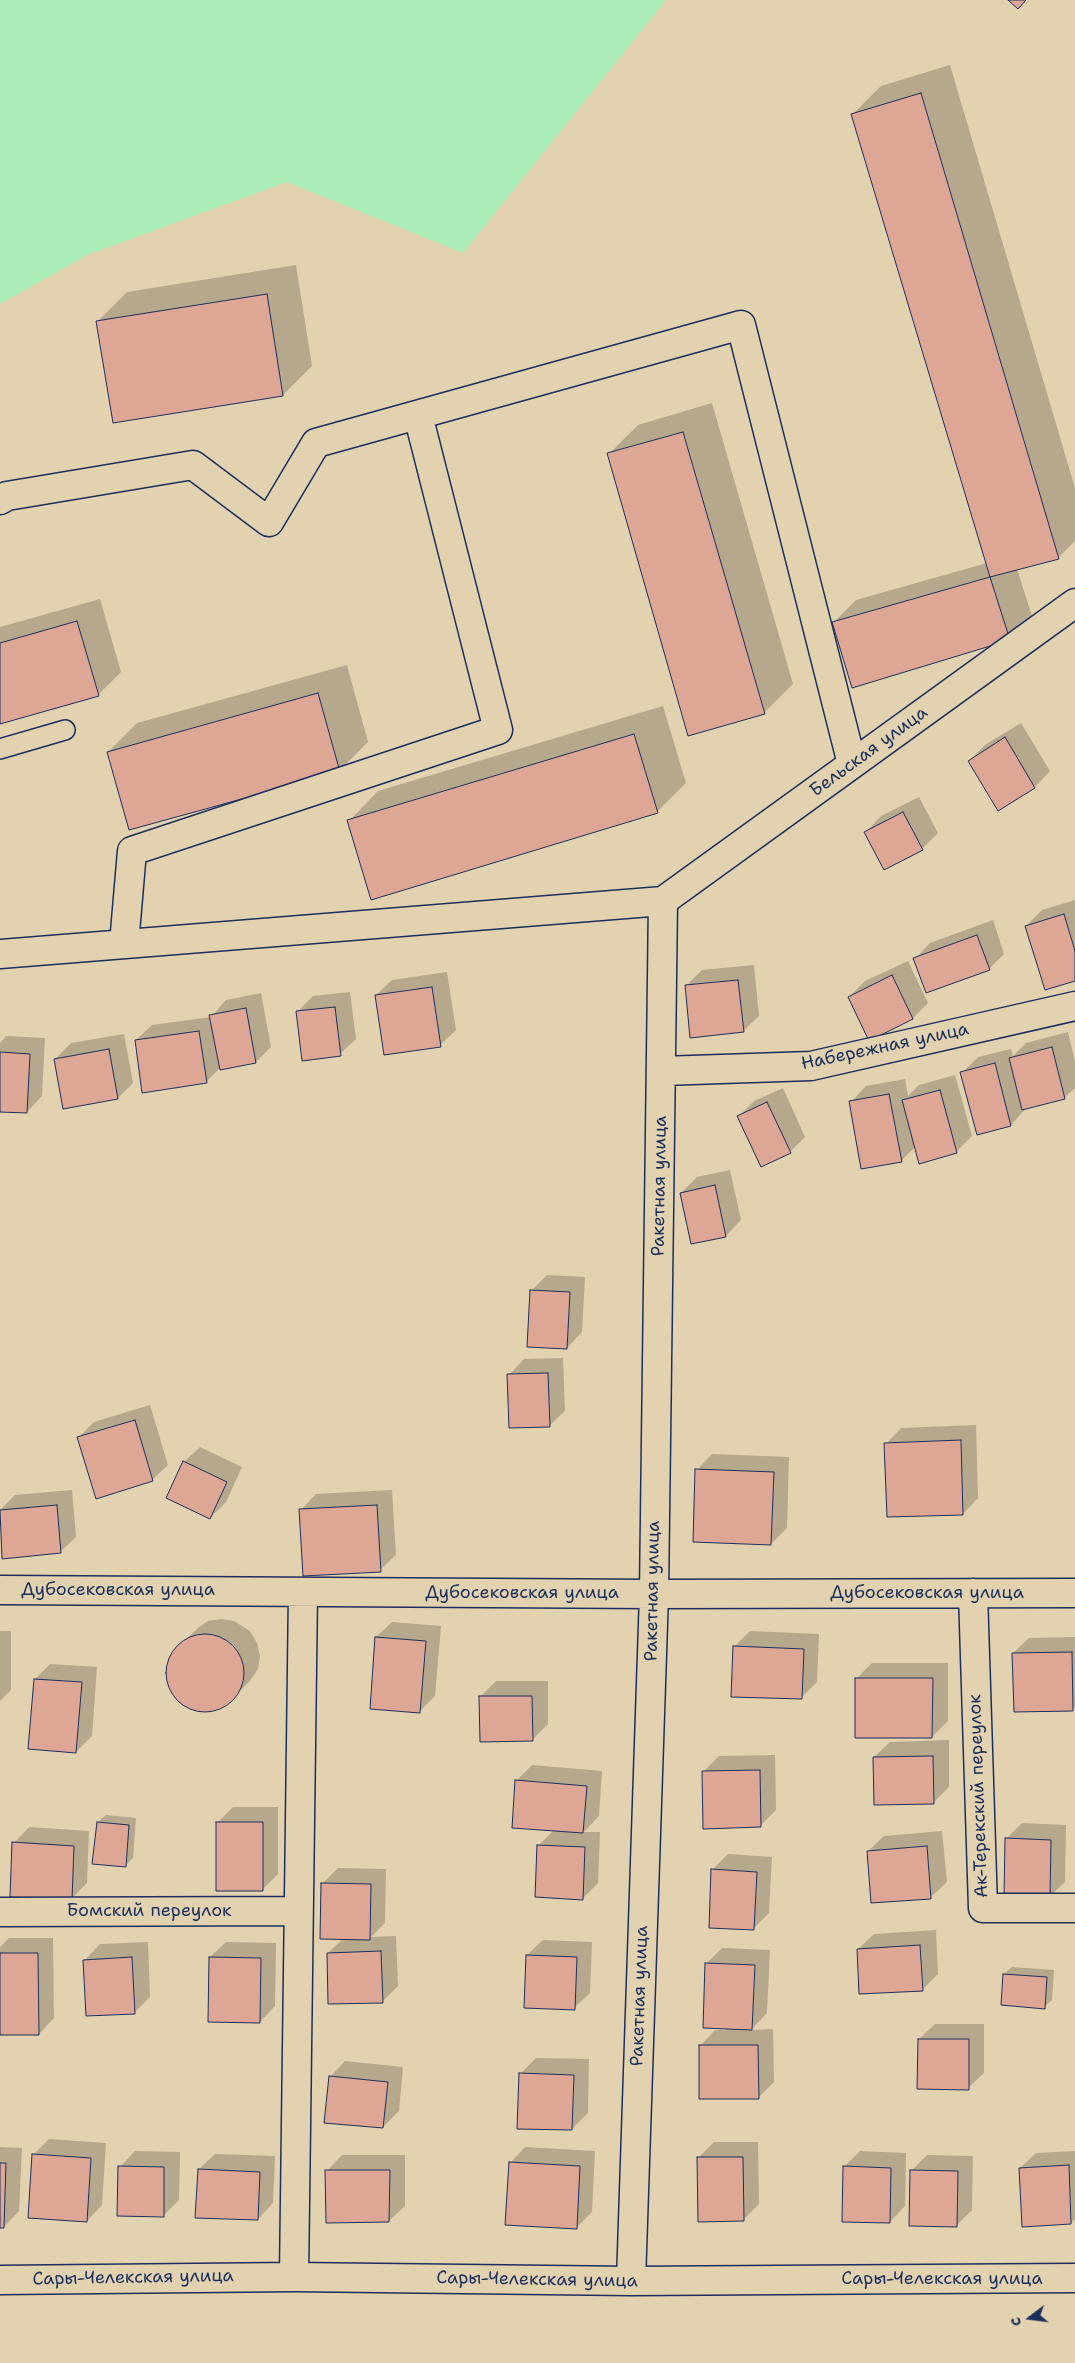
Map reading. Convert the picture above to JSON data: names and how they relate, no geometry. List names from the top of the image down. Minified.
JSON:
{"streets":{"street":["Бельская улица","Набережная улица","Ракетная улица","Дубосековская улица","Ак-Терекский переулок","Бомский переулок","Сары-Челекская улица"]},"crossings":[["Бельская улица","Ракетная улица"],["Набережная улица","Ракетная улица"],["Ракетная улица","Дубосековская улица"],["Ракетная улица","Сары-Челекская улица"],["Дубосековская улица","Ак-Терекский переулок"]],"north":"left"}
